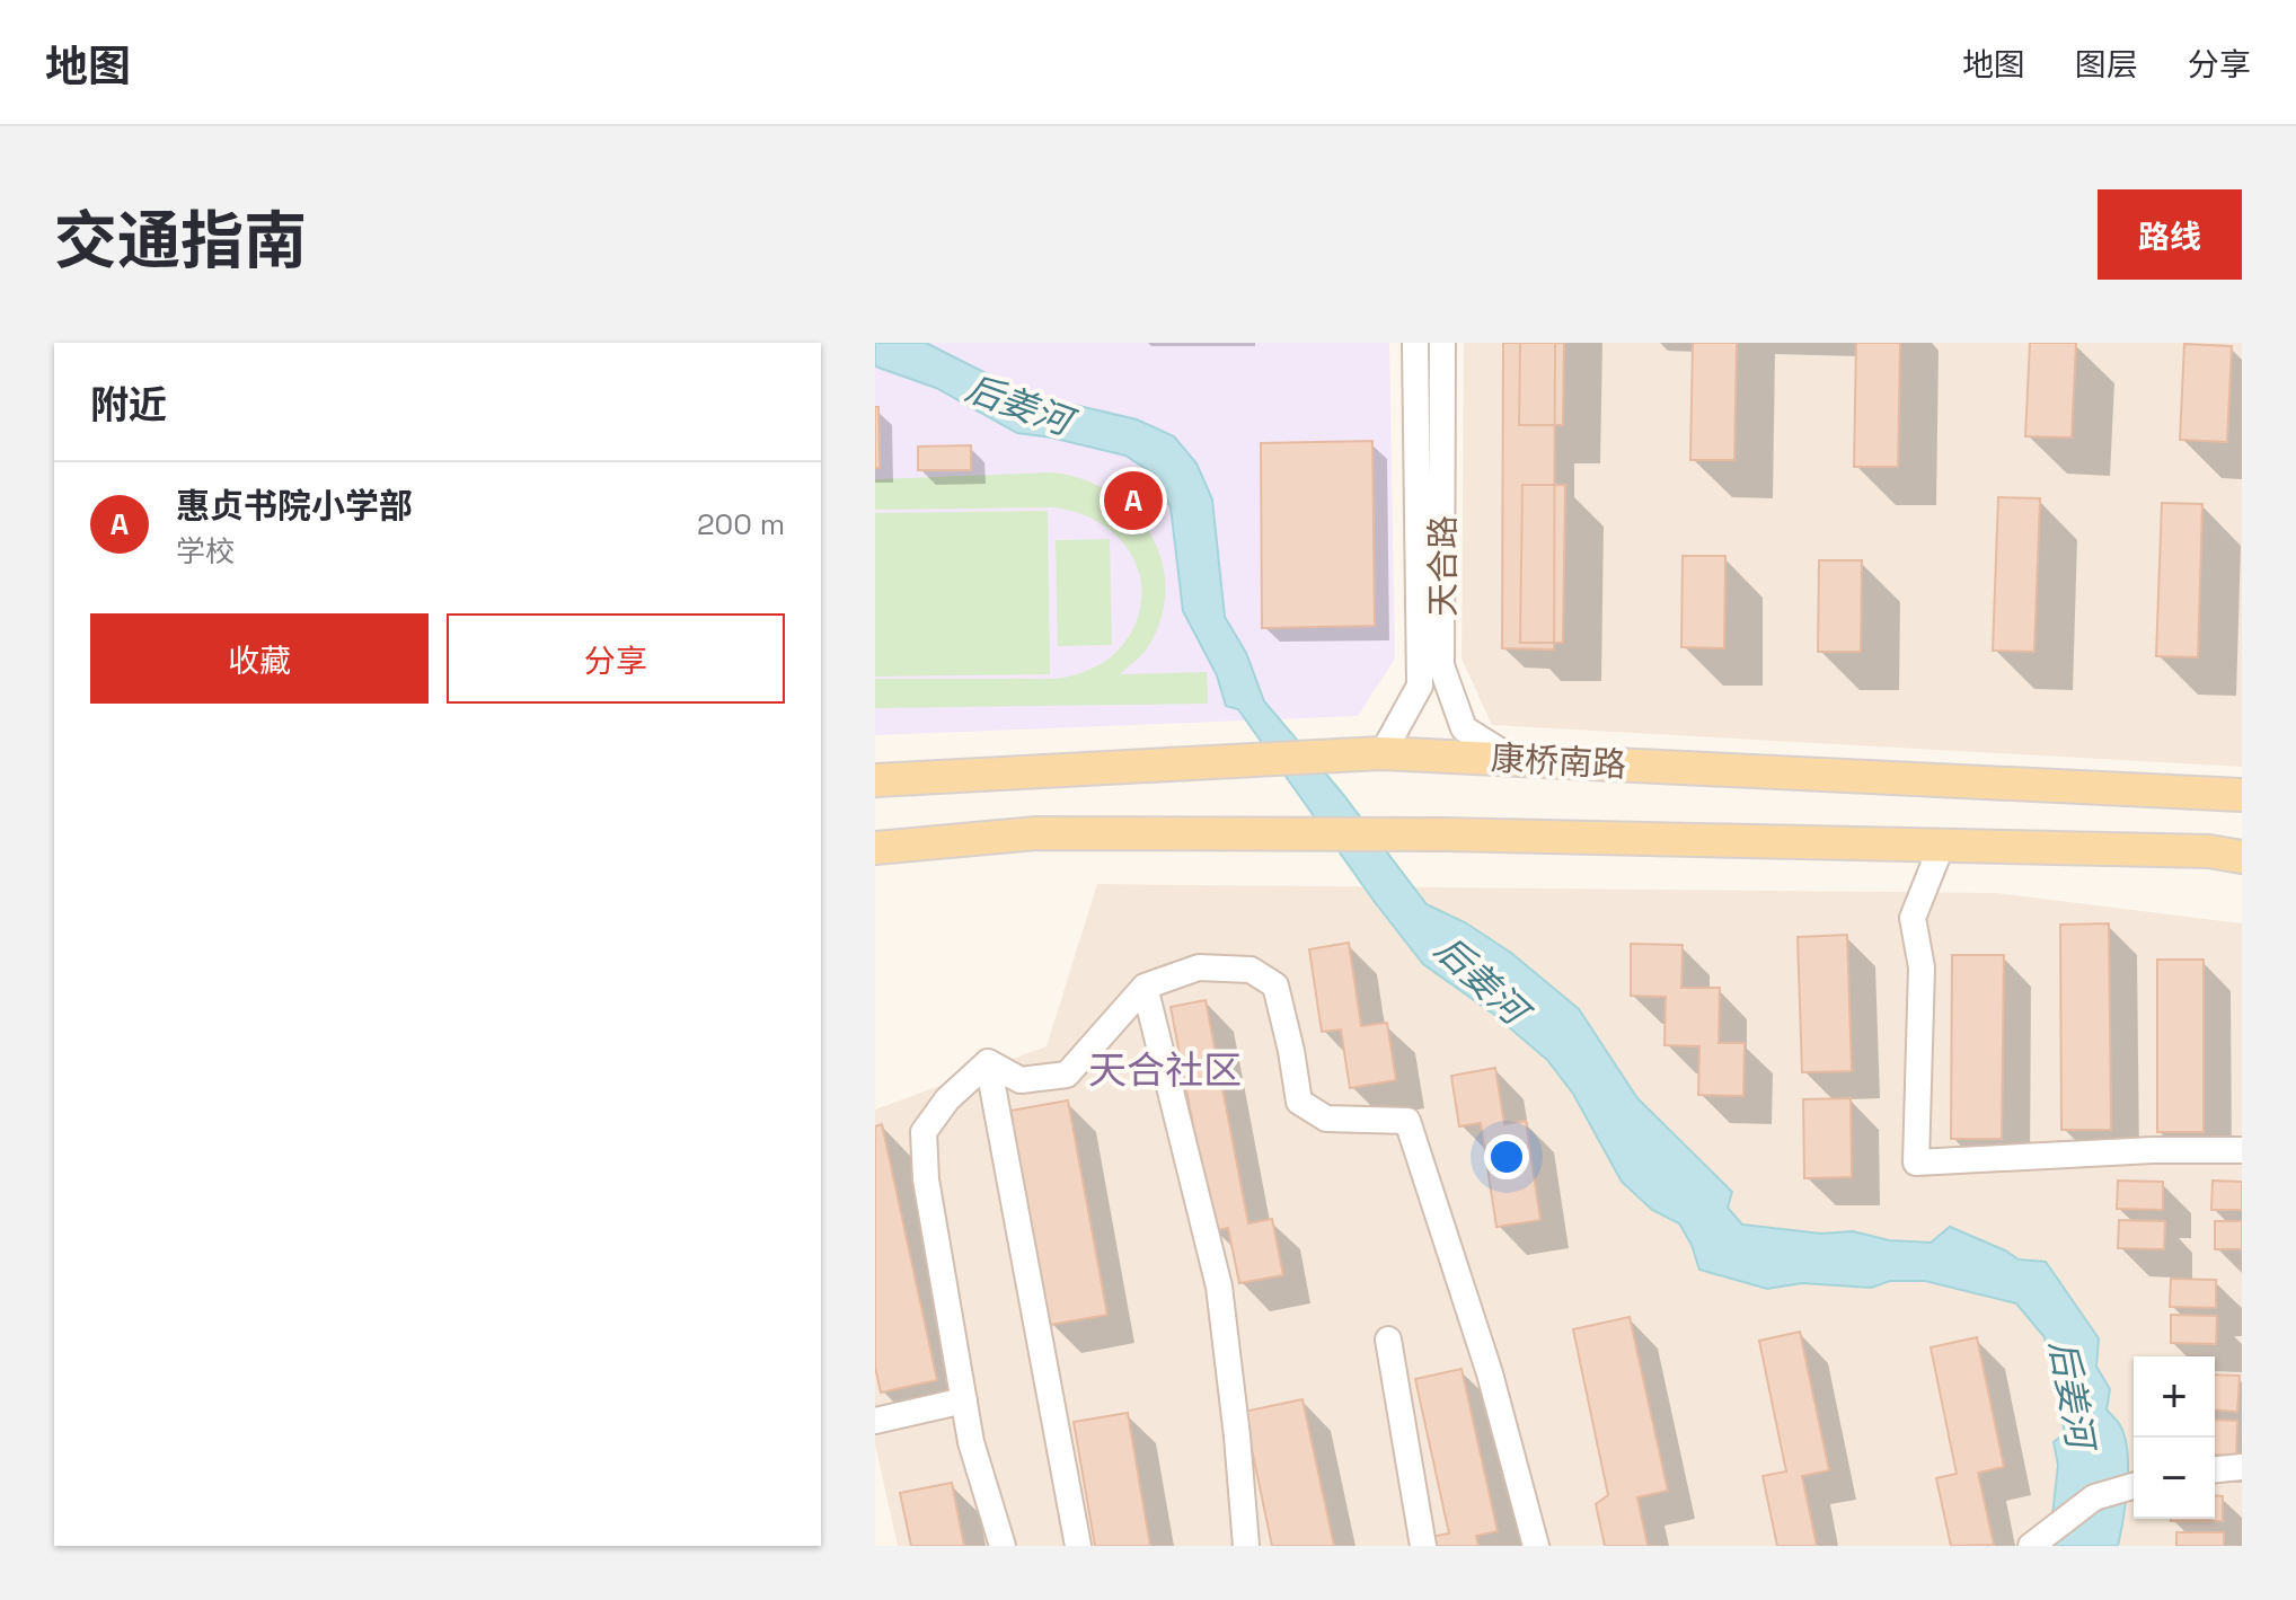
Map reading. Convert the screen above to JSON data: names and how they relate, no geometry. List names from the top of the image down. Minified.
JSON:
{"streets":{"main road":["康桥南路"],"street":["天合路"]},"crossings":[["天合路","康桥南路"]],"districts":["天合社区"],"water":["后姜河"],"page":{"header":"地图","nav":["地图","图层","分享"],"title":"交通指南","buttons":["路线",["收藏","分享"]],"heading":"附近","list":[{"mark":"A","name":"惠贞书院小学部","note":"学校","value":"200 m"}],"pins":"A","map_buttons":["+","−"]}}
